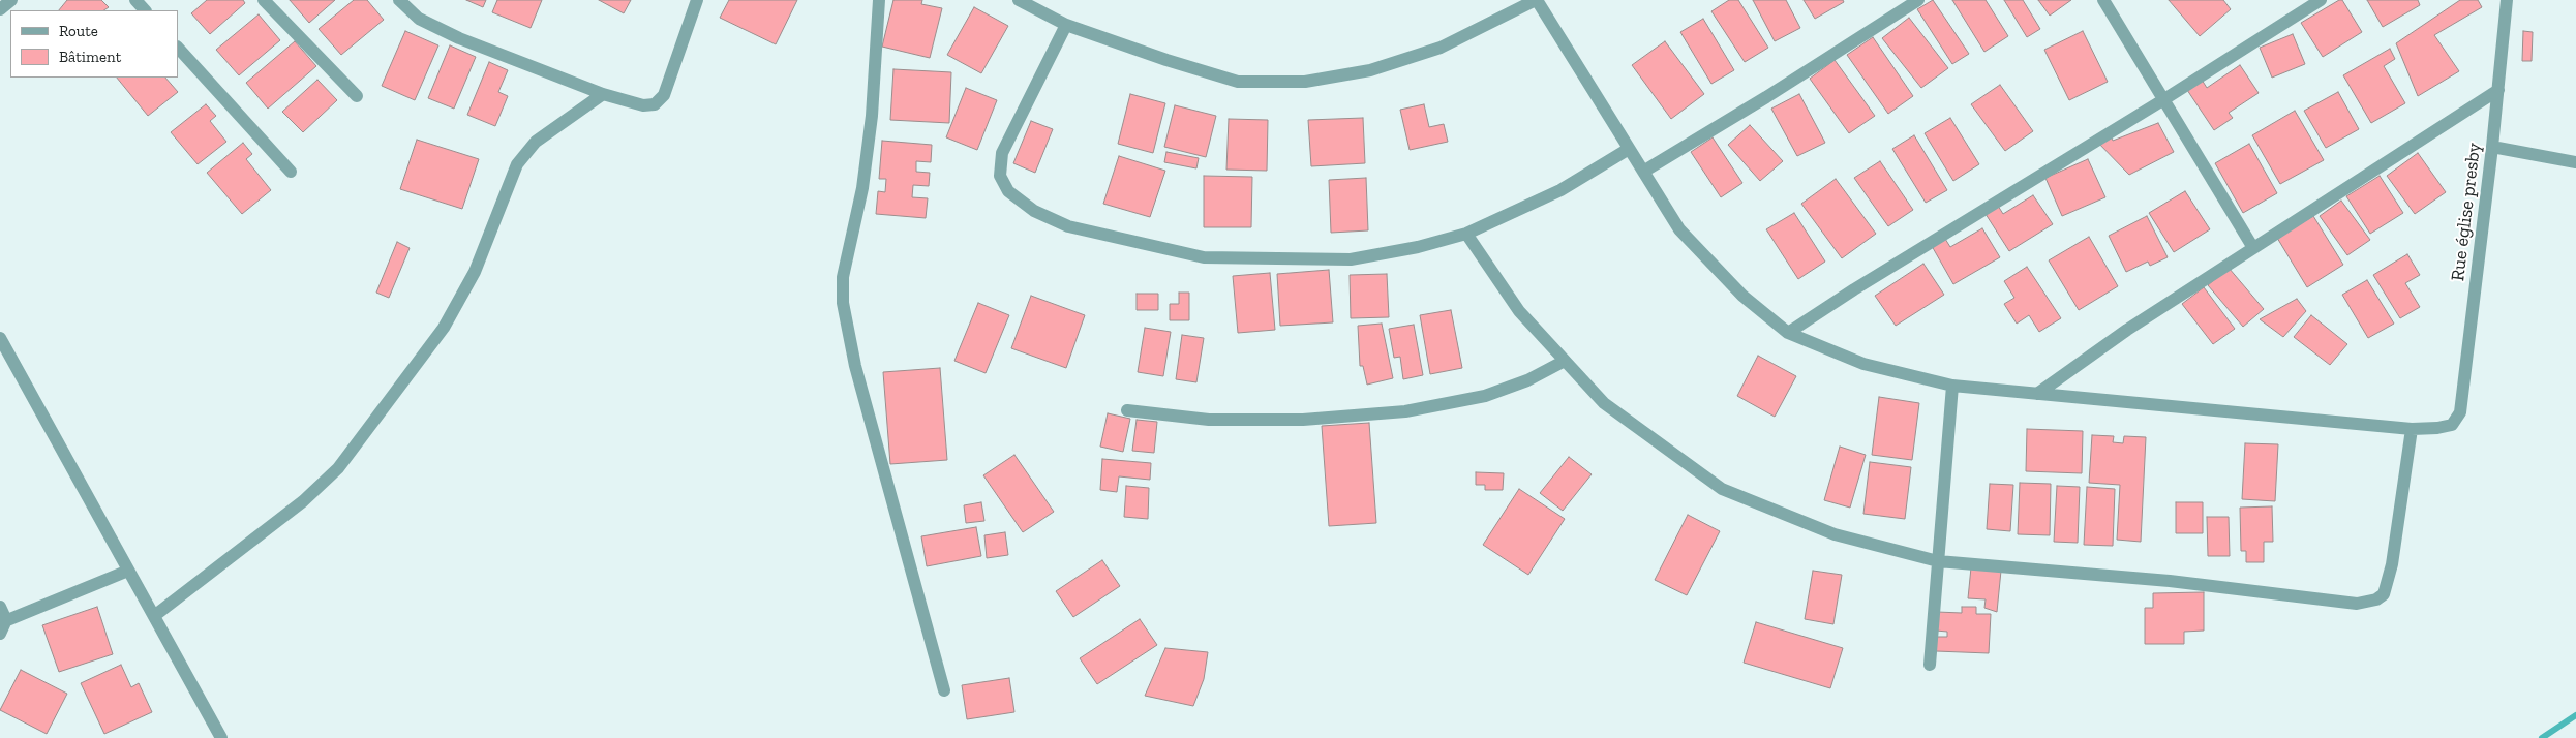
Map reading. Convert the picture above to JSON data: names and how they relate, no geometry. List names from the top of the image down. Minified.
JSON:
{"streets":{"street":["Rue église presby"]},"legend":["Route","Bâtiment"]}
